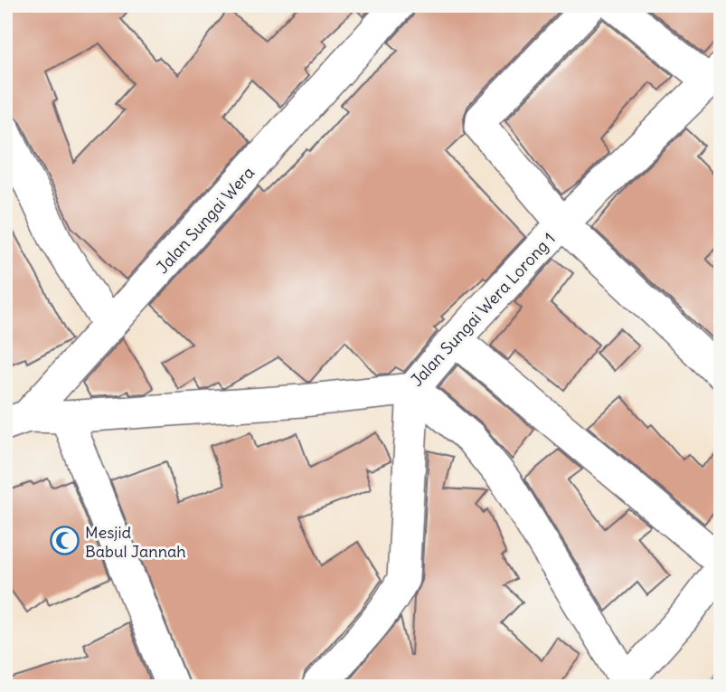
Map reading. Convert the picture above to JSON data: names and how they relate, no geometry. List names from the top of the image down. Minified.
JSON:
{"streets":{"street":["Jalan Sungai Wera","Jalan Sungai Wera Lorong 1"]},"crossings":[["Jalan Sungai Wera","Jalan Sungai Wera Lorong 1"]],"places":{"mosque":["Mesjid Babul Jannah"]}}
